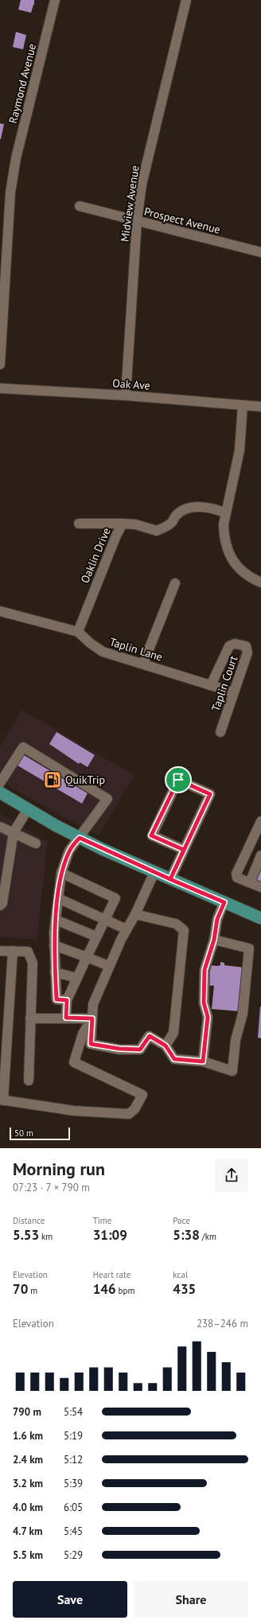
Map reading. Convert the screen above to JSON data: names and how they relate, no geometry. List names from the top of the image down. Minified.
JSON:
{"streets":{"street":["Raymond Avenue","Midview Avenue","Prospect Avenue","Oak Ave","Oaklin Drive","Taplin Lane","Taplin Court"]},"crossings":[["Midview Avenue","Prospect Avenue"],["Midview Avenue","Oak Ave"],["Oaklin Drive","Taplin Lane"],["Taplin Lane","Taplin Court"]],"places":{"fuel station":["QuikTrip"]},"scale_bar":"50 m","page":{"scale":"50 m","heading":["Morning run","07:23 · 7 × 790 m"],"stats":[["Distance","5.53 km"],["Time","31:09"],["Pace","5:38 /km"],["Elevation","70 m"],["Heart rate","146 bpm"],["kcal","435"]],"chart":["Elevation","238–246 m"],"list":[{"name":"790 m","note":"5:54"},{"name":"1.6 km","note":"5:19"},{"name":"2.4 km","note":"5:12"},{"name":"3.2 km","note":"5:39"},{"name":"4.0 km","note":"6:05"},{"name":"4.7 km","note":"5:45"},{"name":"5.5 km","note":"5:29"}],"buttons":["Save","Share"]}}
